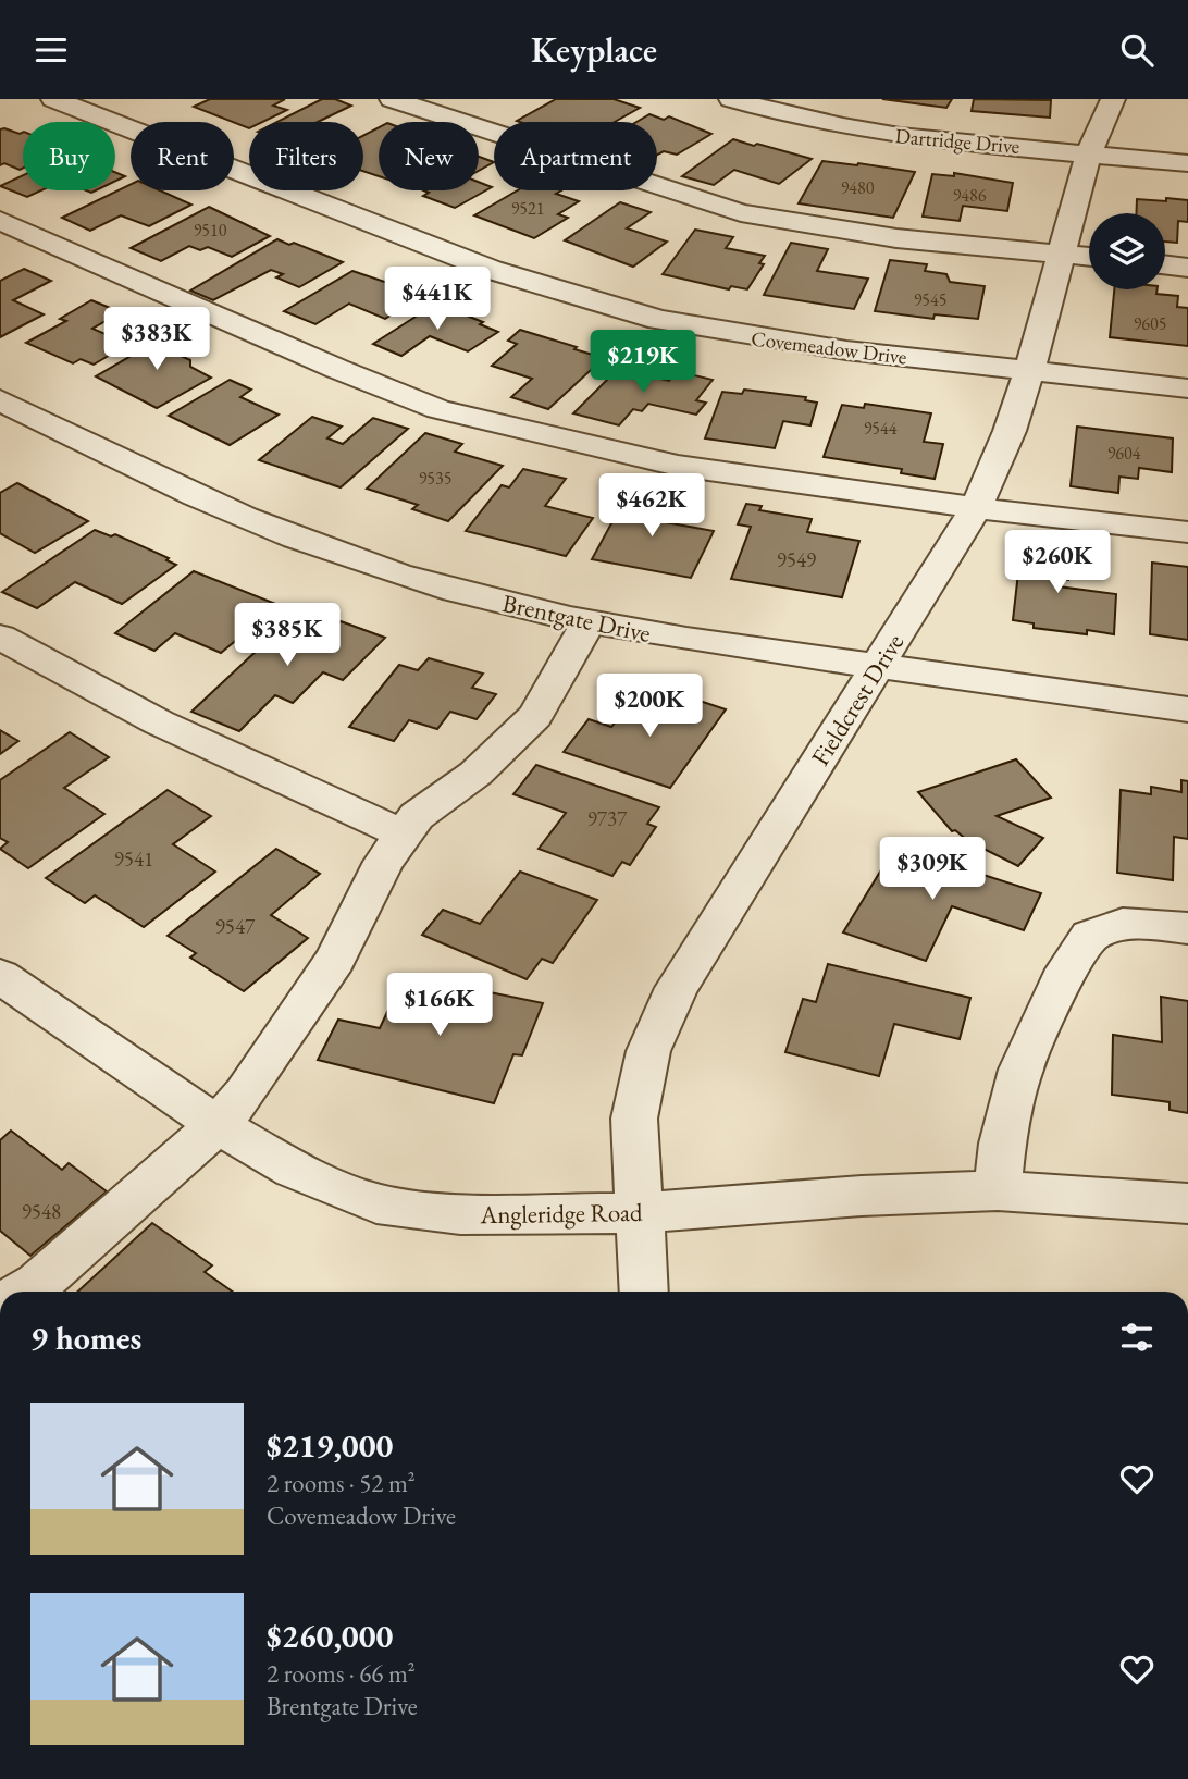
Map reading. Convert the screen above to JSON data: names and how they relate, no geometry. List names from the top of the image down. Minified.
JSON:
{"streets":{"street":["Dartridge Drive","Covemeadow Drive","Brentgate Drive","Fieldcrest Drive","Angleridge Road"]},"crossings":[["Dartridge Drive","Fieldcrest Drive"],["Covemeadow Drive","Fieldcrest Drive"],["Brentgate Drive","Fieldcrest Drive"],["Fieldcrest Drive","Angleridge Road"]],"house_numbers":["9480","9486","9521","9510","9545","9605","9544","9604","9535","9549","9737","9541","9547","9548"],"page":{"header":"Keyplace","chip":["Buy","Rent","Filters","New","Apartment"],"price":["$441K","$383K","$219K","$462K","$260K","$385K","$200K","$309K","$166K"],"heading":"9 homes","list":[{"name":"$219,000","note":"2 rooms · 52 m² · Covemeadow Drive"},{"name":"$260,000","note":"2 rooms · 66 m² · Brentgate Drive"}]}}
